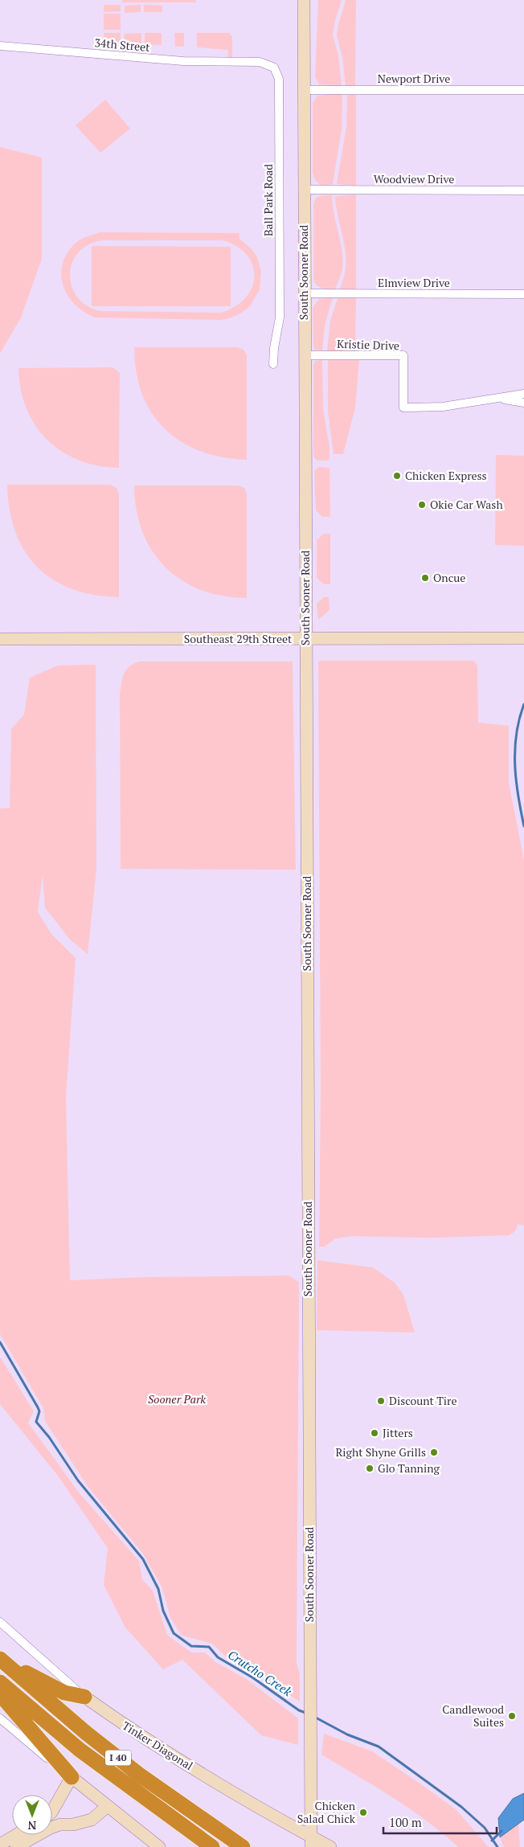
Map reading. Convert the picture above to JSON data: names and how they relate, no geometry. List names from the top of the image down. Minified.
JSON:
{"streets":{"highway":["I 40"],"main road":["South Sooner Road","Southeast 29th Street","Tinker Diagonal"],"street":["34th Street","Newport Drive","Woodview Drive","Ball Park Road","Elmview Drive","Kristie Drive"]},"crossings":[["34th Street","Ball Park Road"],["Newport Drive","South Sooner Road"],["Woodview Drive","South Sooner Road"],["South Sooner Road","Elmview Drive"],["South Sooner Road","Kristie Drive"],["South Sooner Road","Southeast 29th Street"],["South Sooner Road","Tinker Diagonal"]],"water":["Crutcho Creek"],"parks":["Sooner Park"],"places":["Chicken Express","Okie Car Wash","Oncue","Discount Tire","Jitters","Right Shyne Grills","Glo Tanning","Candlewood Suites","Chicken Salad Chick"],"scale_bar":"100 m","north":"bottom"}
